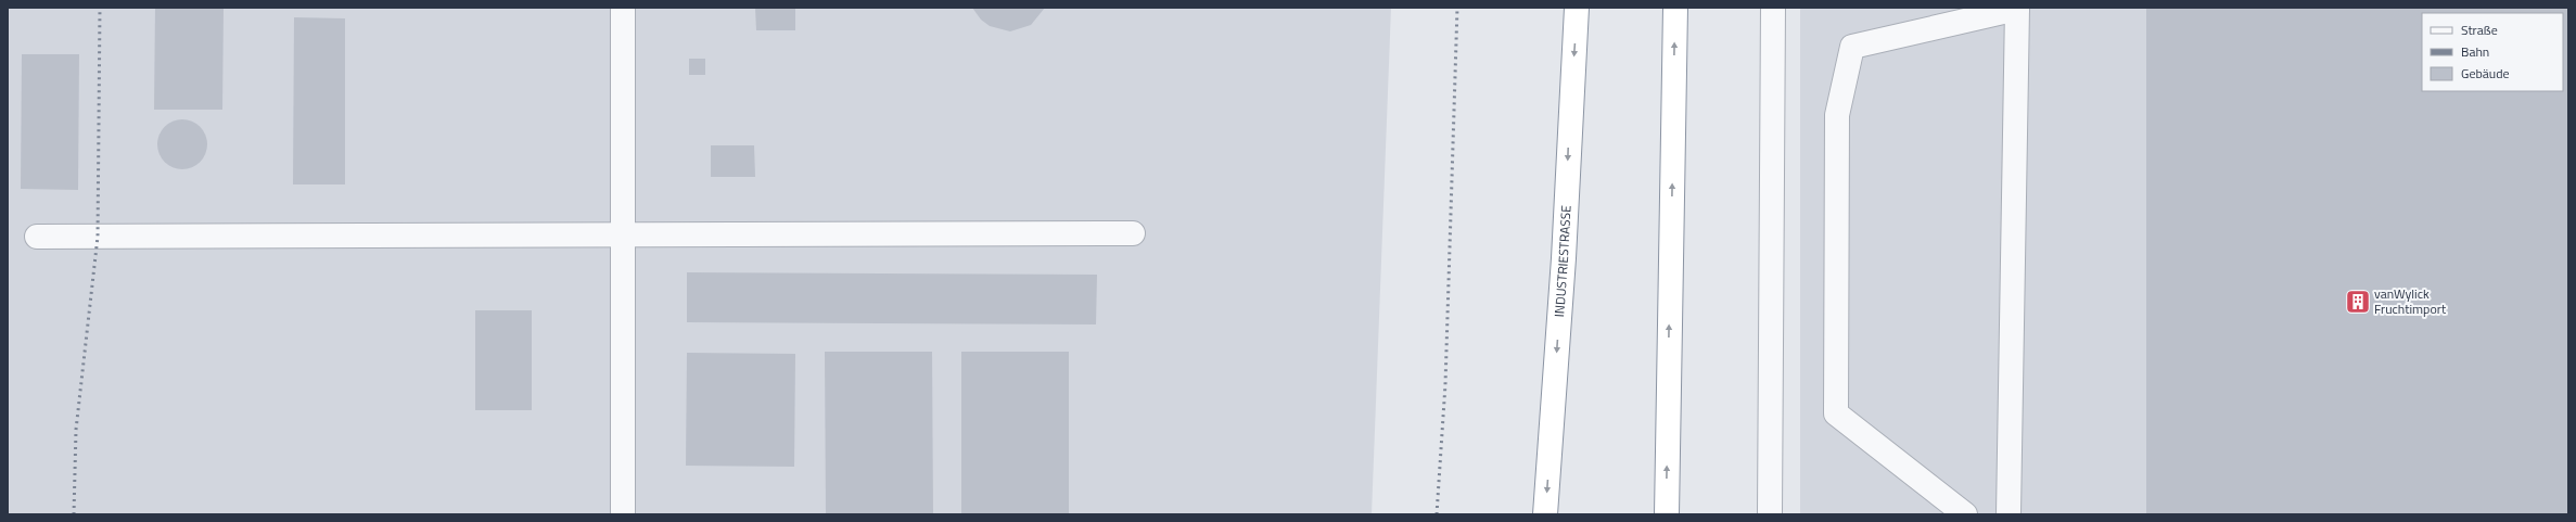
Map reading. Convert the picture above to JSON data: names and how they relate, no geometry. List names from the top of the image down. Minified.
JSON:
{"streets":{"highway":["INDUSTRIESTRASSE"]},"places":{"building":["vanWylick Fruchtimport"]},"legend":["Straße","Bahn","Gebäude"]}
